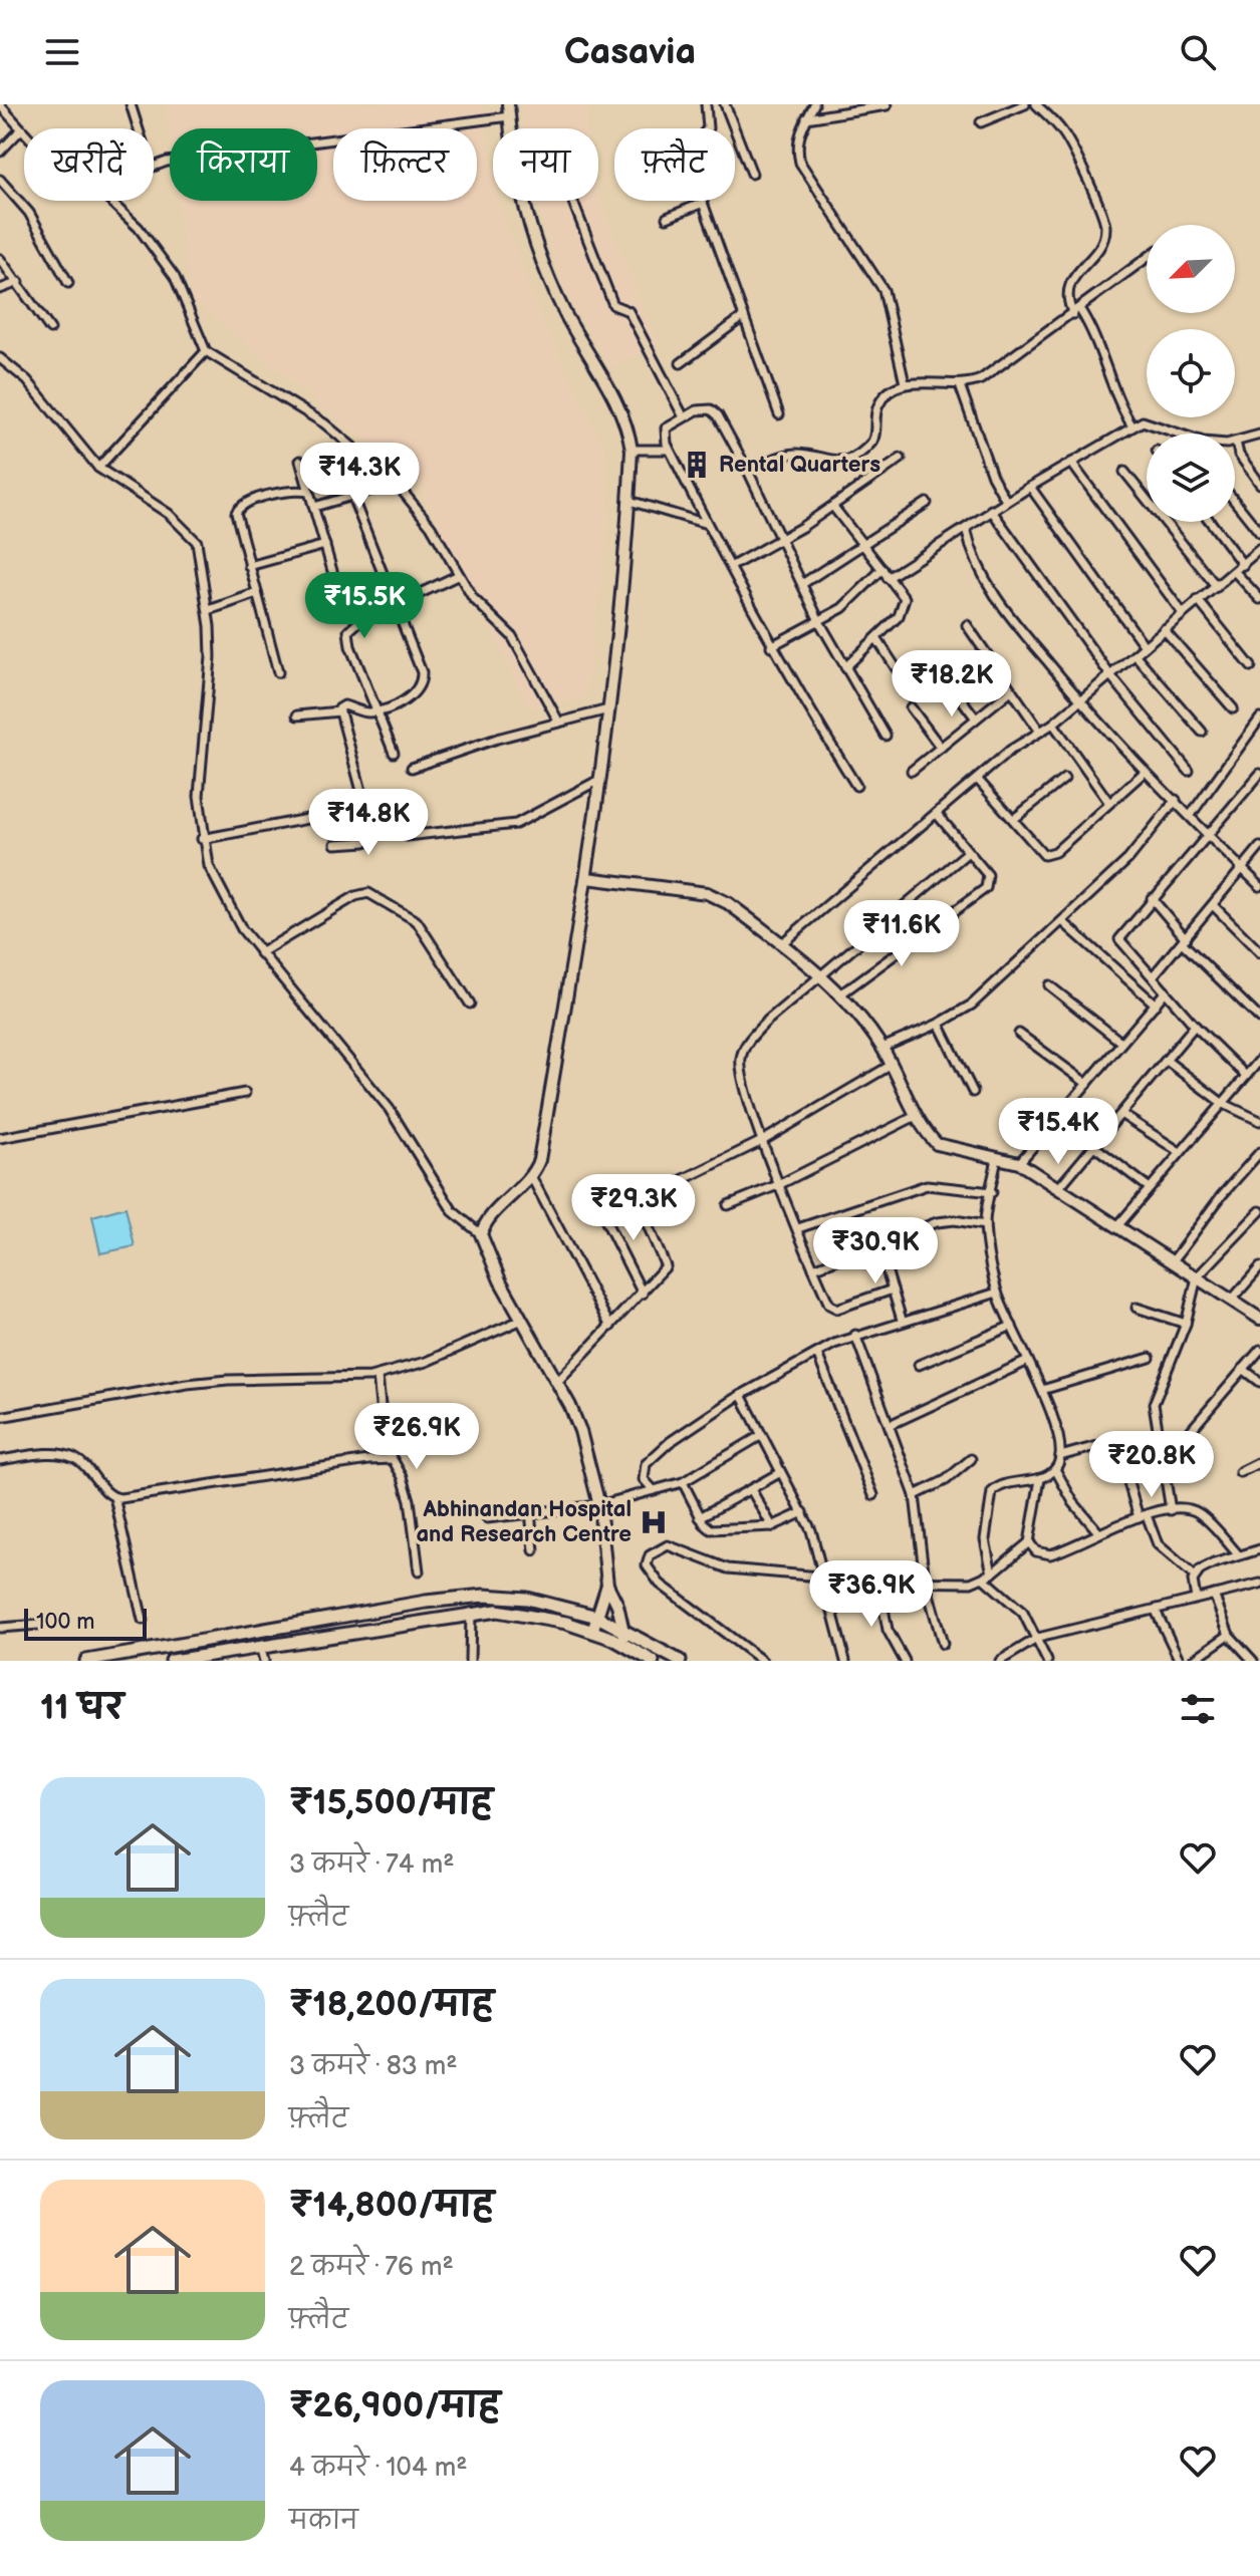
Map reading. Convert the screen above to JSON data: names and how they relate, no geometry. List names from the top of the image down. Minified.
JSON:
{"places":{"building":["Rental Quarters"],"hospital":["Abhinandan Hospital and Research Centre"]},"scale_bar":"100 m","north":"bottom left","page":{"header":"Casavia","chip":["खरीदें","किराया","फ़िल्टर","नया","फ़्लैट"],"price":["₹14.3K","₹15.5K","₹18.2K","₹14.8K","₹11.6K","₹15.4K","₹29.3K","₹30.9K","₹26.9K","₹20.8K","₹36.9K"],"scale":"100 m","heading":"11 घर","list":[{"name":"₹15,500/माह","note":"3 कमरे · 74 m² · फ़्लैट"},{"name":"₹18,200/माह","note":"3 कमरे · 83 m² · फ़्लैट"},{"name":"₹14,800/माह","note":"2 कमरे · 76 m² · फ़्लैट"},{"name":"₹26,900/माह","note":"4 कमरे · 104 m² · मकान"}]}}
